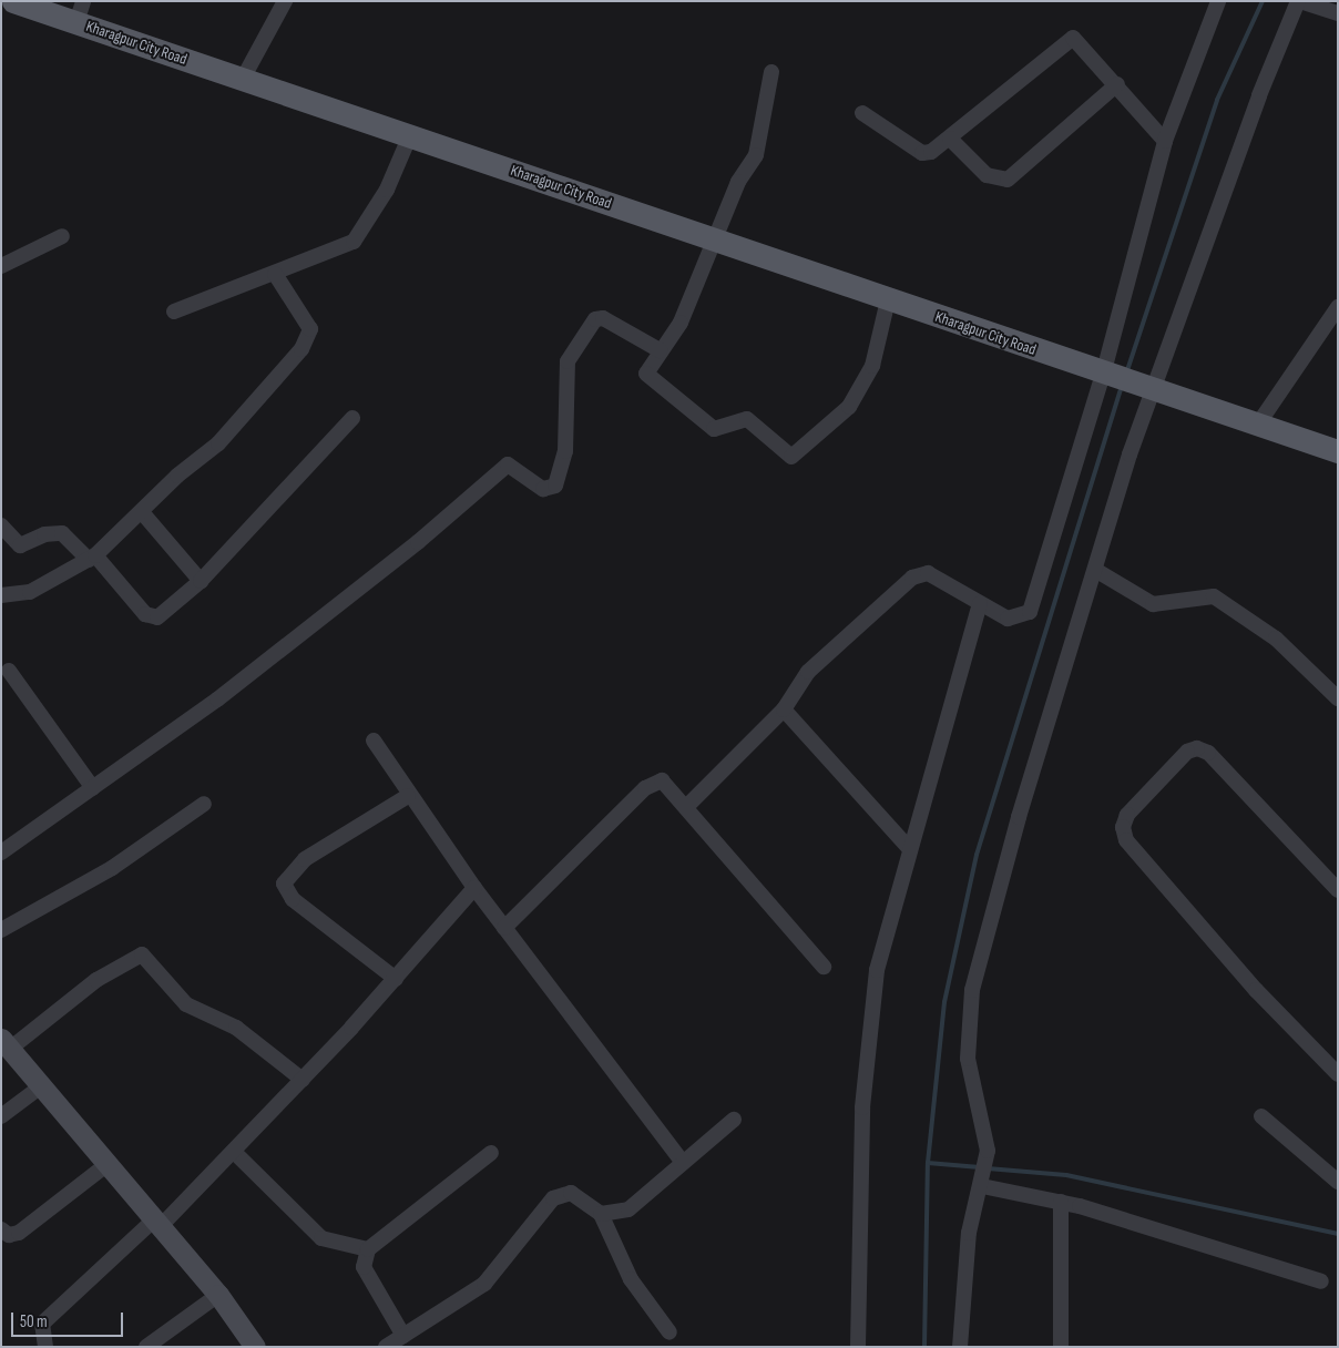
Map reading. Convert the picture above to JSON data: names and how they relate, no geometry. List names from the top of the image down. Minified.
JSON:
{"streets":{"main road":["Kharagpur City Road"]},"scale_bar":"50 m"}
